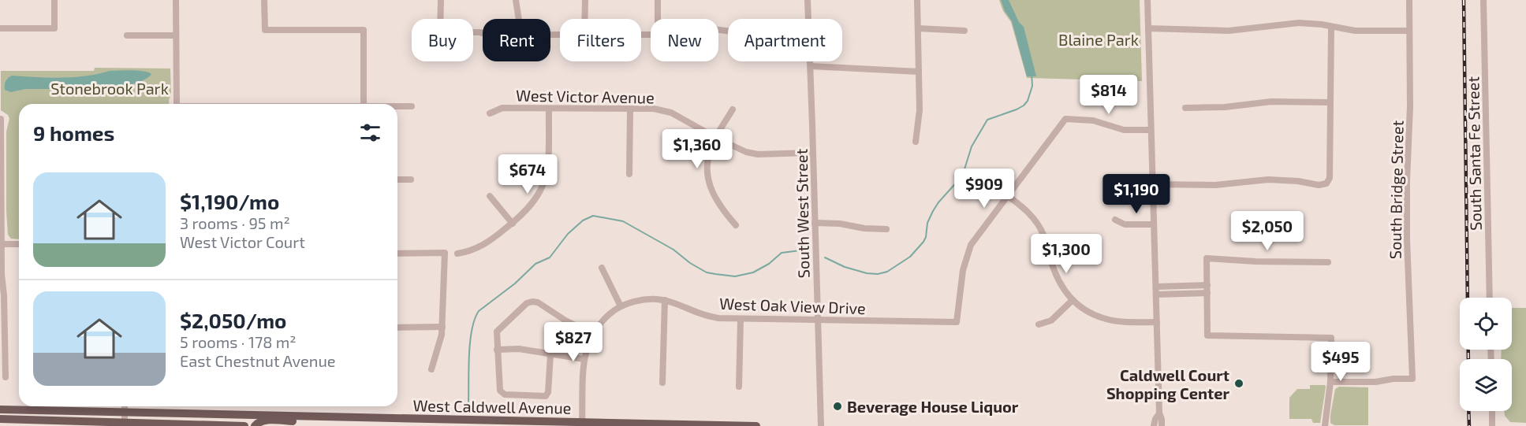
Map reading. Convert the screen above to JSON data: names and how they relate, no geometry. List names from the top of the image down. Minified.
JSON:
{"streets":{"main road":["West Caldwell Avenue"],"street":["West Victor Avenue","South Santa Fe Street","South Bridge Street","South West Street","West Oak View Drive"]},"crossings":[["West Victor Avenue","South West Street"],["South West Street","West Oak View Drive"],["West Oak View Drive","West Caldwell Avenue"]],"parks":["Blaine Park","Stonebrook Park"],"places":["Caldwell Court Shopping Center","Beverage House Liquor"],"page":{"chip":["Buy","Rent","Filters","New","Apartment"],"price":["$814","$1,360","$674","$909","$1,190","$2,050","$1,300","$827","$495"],"heading":"9 homes","list":[{"name":"$1,190/mo","note":"3 rooms · 95 m² · West Victor Court"},{"name":"$2,050/mo","note":"5 rooms · 178 m² · East Chestnut Avenue"}]}}
